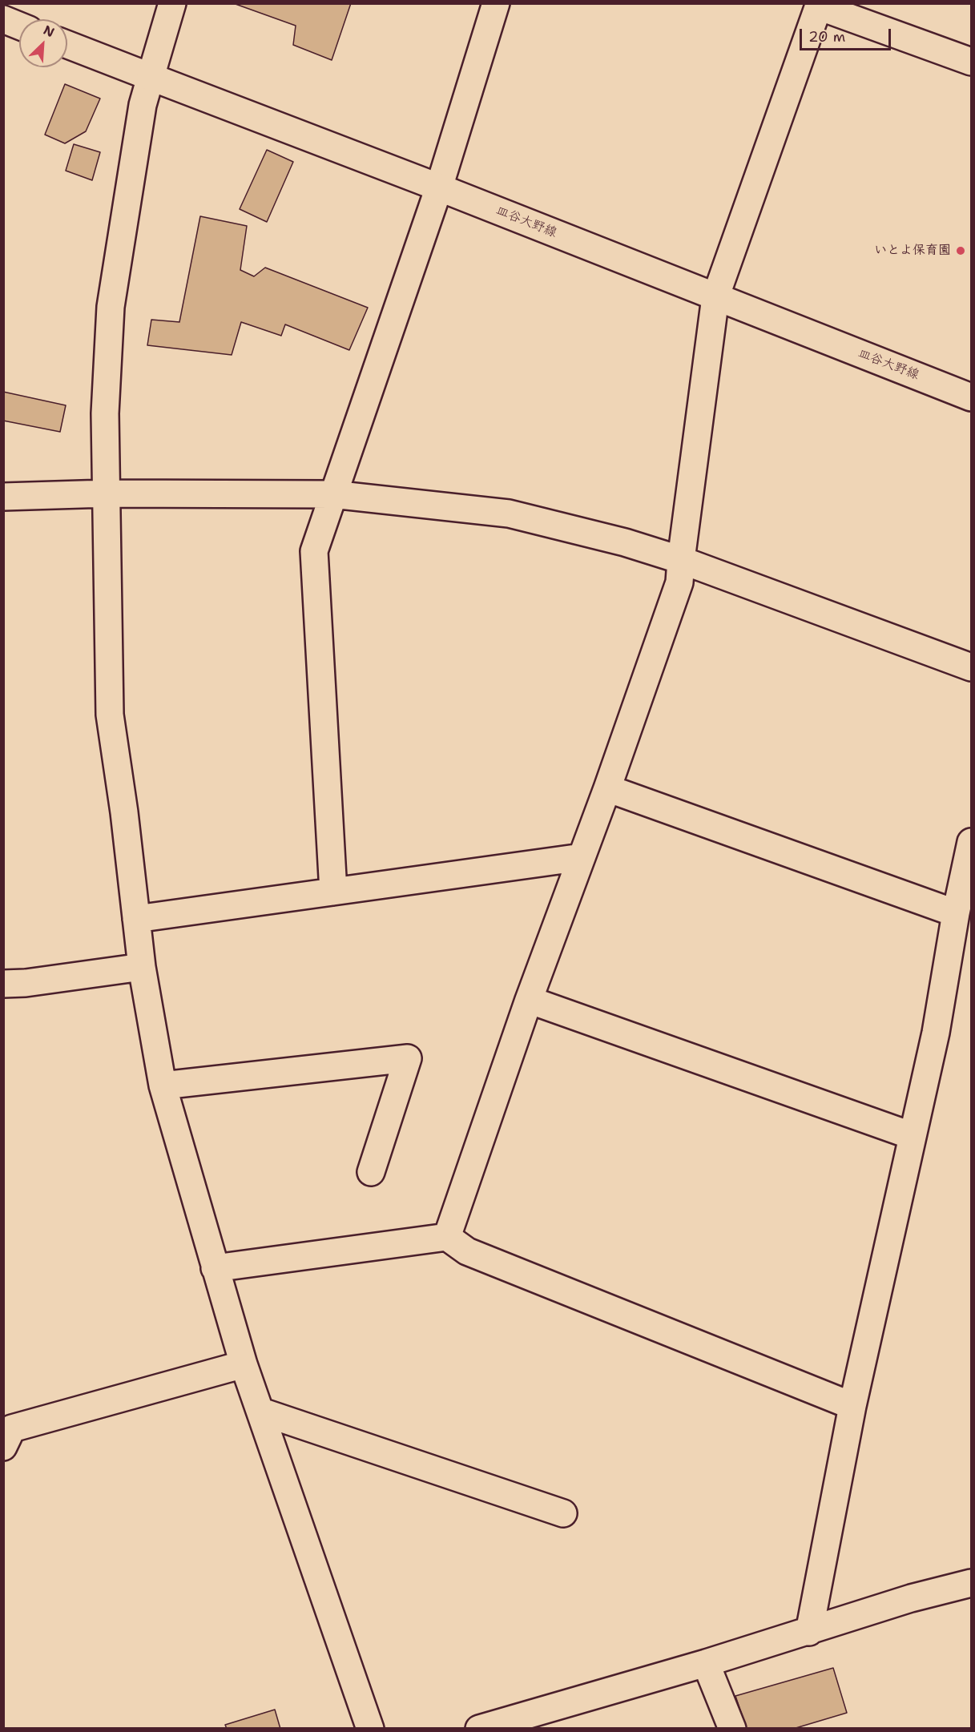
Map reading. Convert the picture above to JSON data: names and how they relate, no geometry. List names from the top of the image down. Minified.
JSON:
{"streets":{"street":["皿谷大野線"]},"places":["いとよ保育園"],"scale_bar":"20 m","north":"top right"}
